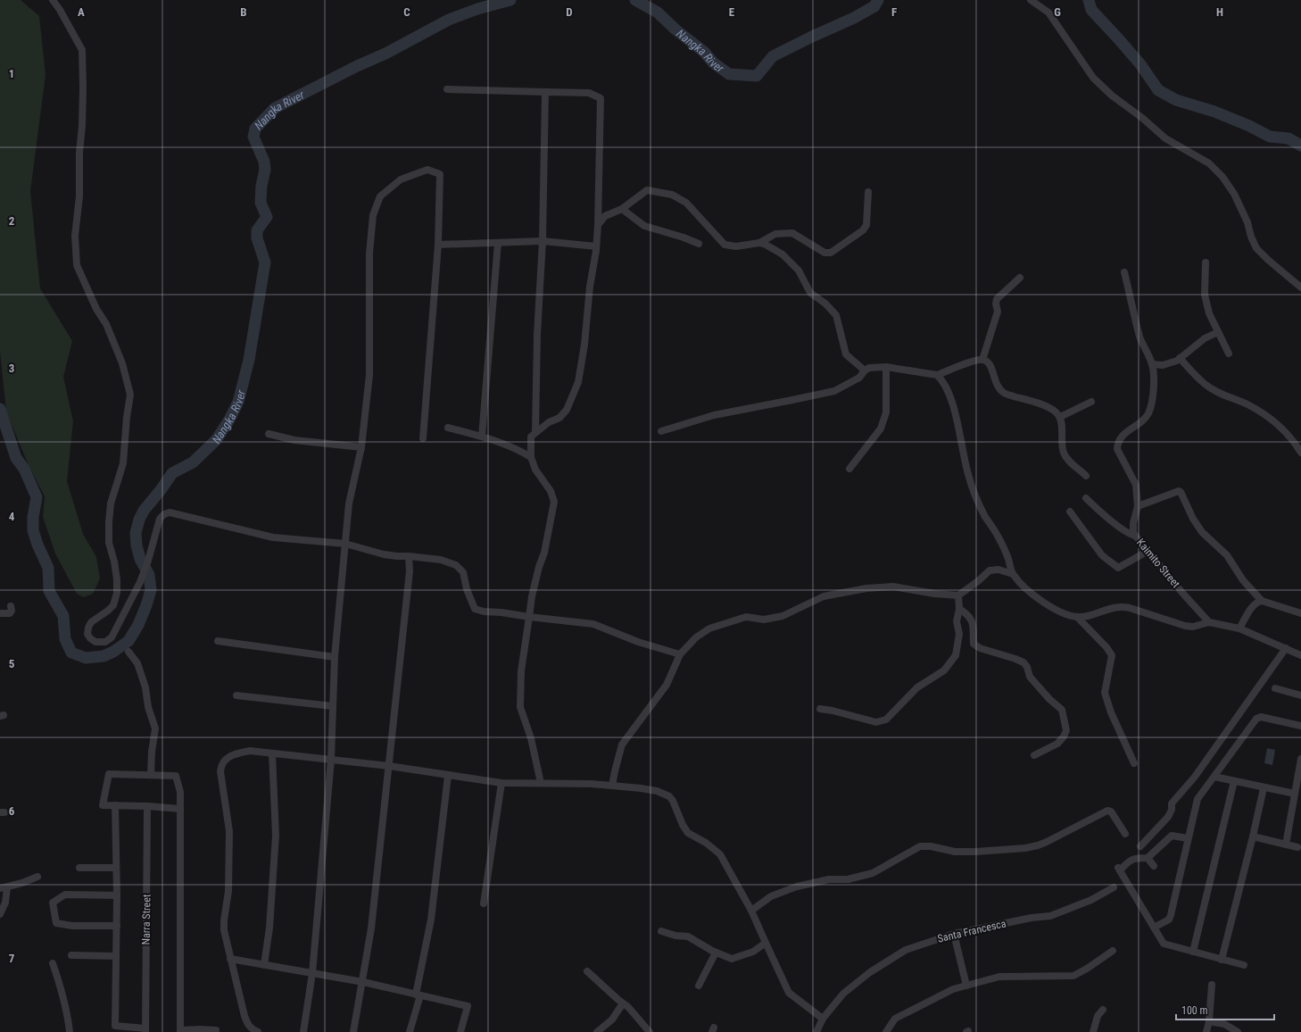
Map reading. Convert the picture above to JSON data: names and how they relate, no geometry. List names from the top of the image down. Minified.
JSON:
{"streets":{"street":["Kaimito Street","Narra Street","Santa Francesca"]},"water":["Nangka River"],"scale_bar":"100 m","grid":{"columns":["A","B","C","D","E","F","G","H"],"rows":["1","2","3","4","5","6","7"]}}
